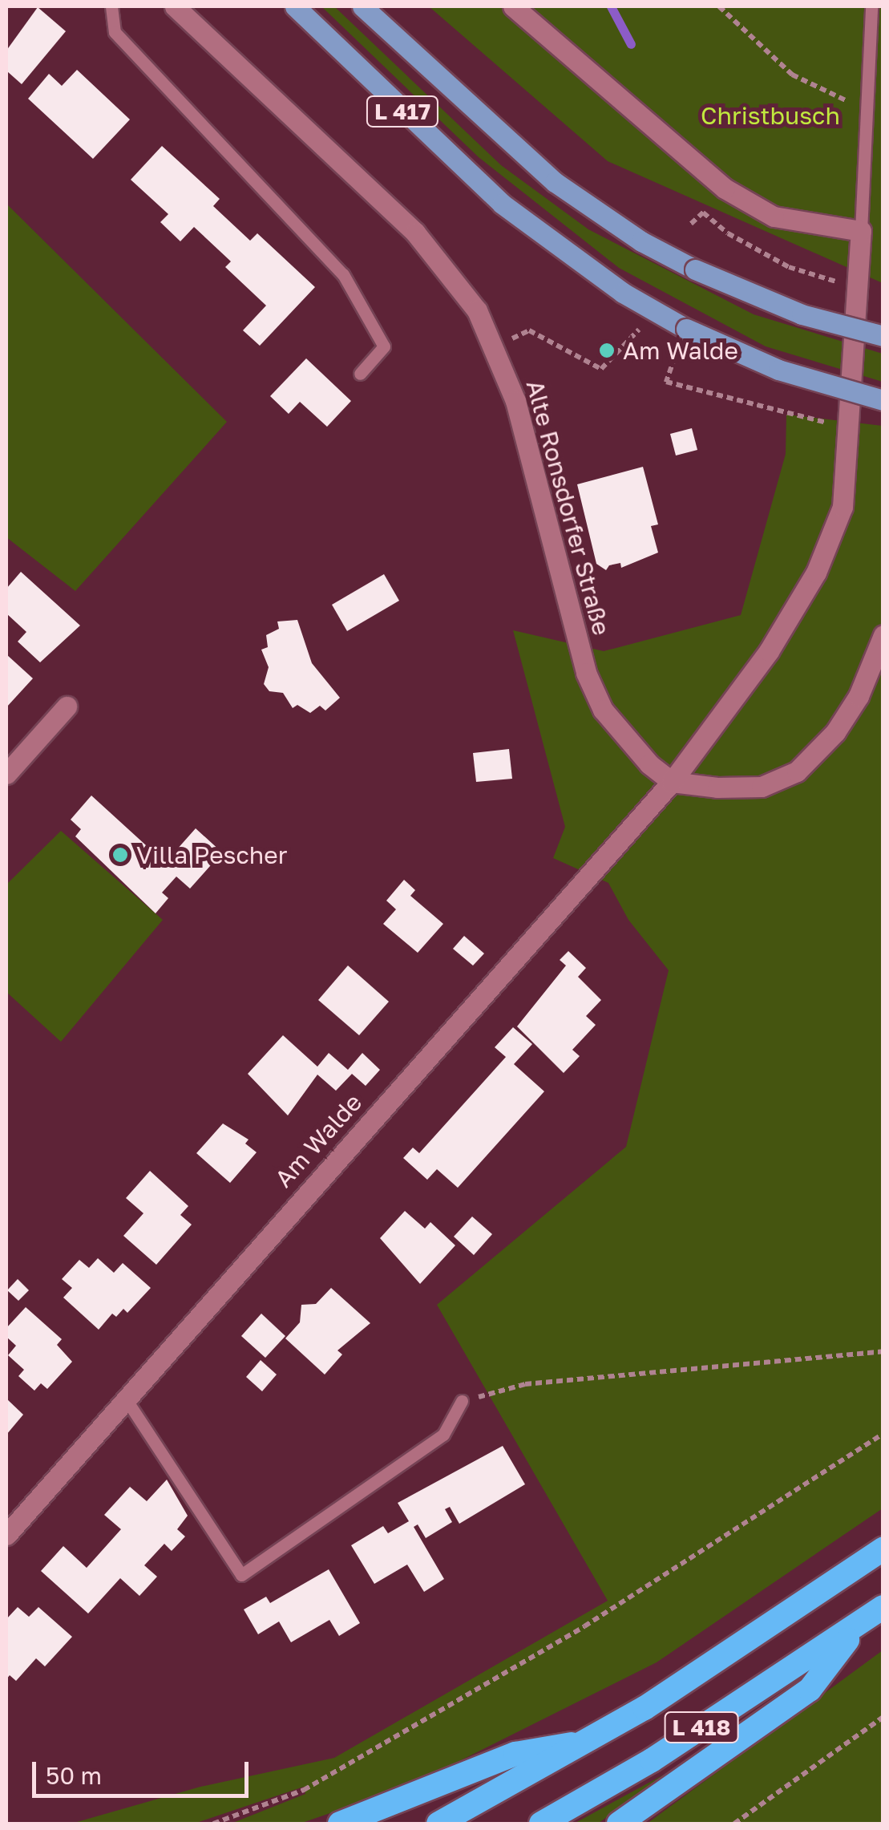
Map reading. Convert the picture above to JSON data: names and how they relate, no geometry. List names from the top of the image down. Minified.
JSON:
{"streets":{"highway":["L 418"],"main road":["L 417"],"street":["Alte Ronsdorfer Straße","Am Walde"]},"crossings":[["Alte Ronsdorfer Straße","Am Walde"]],"parks":["Christbusch"],"places":["Am Walde","Villa Pescher"],"scale_bar":"50 m"}
